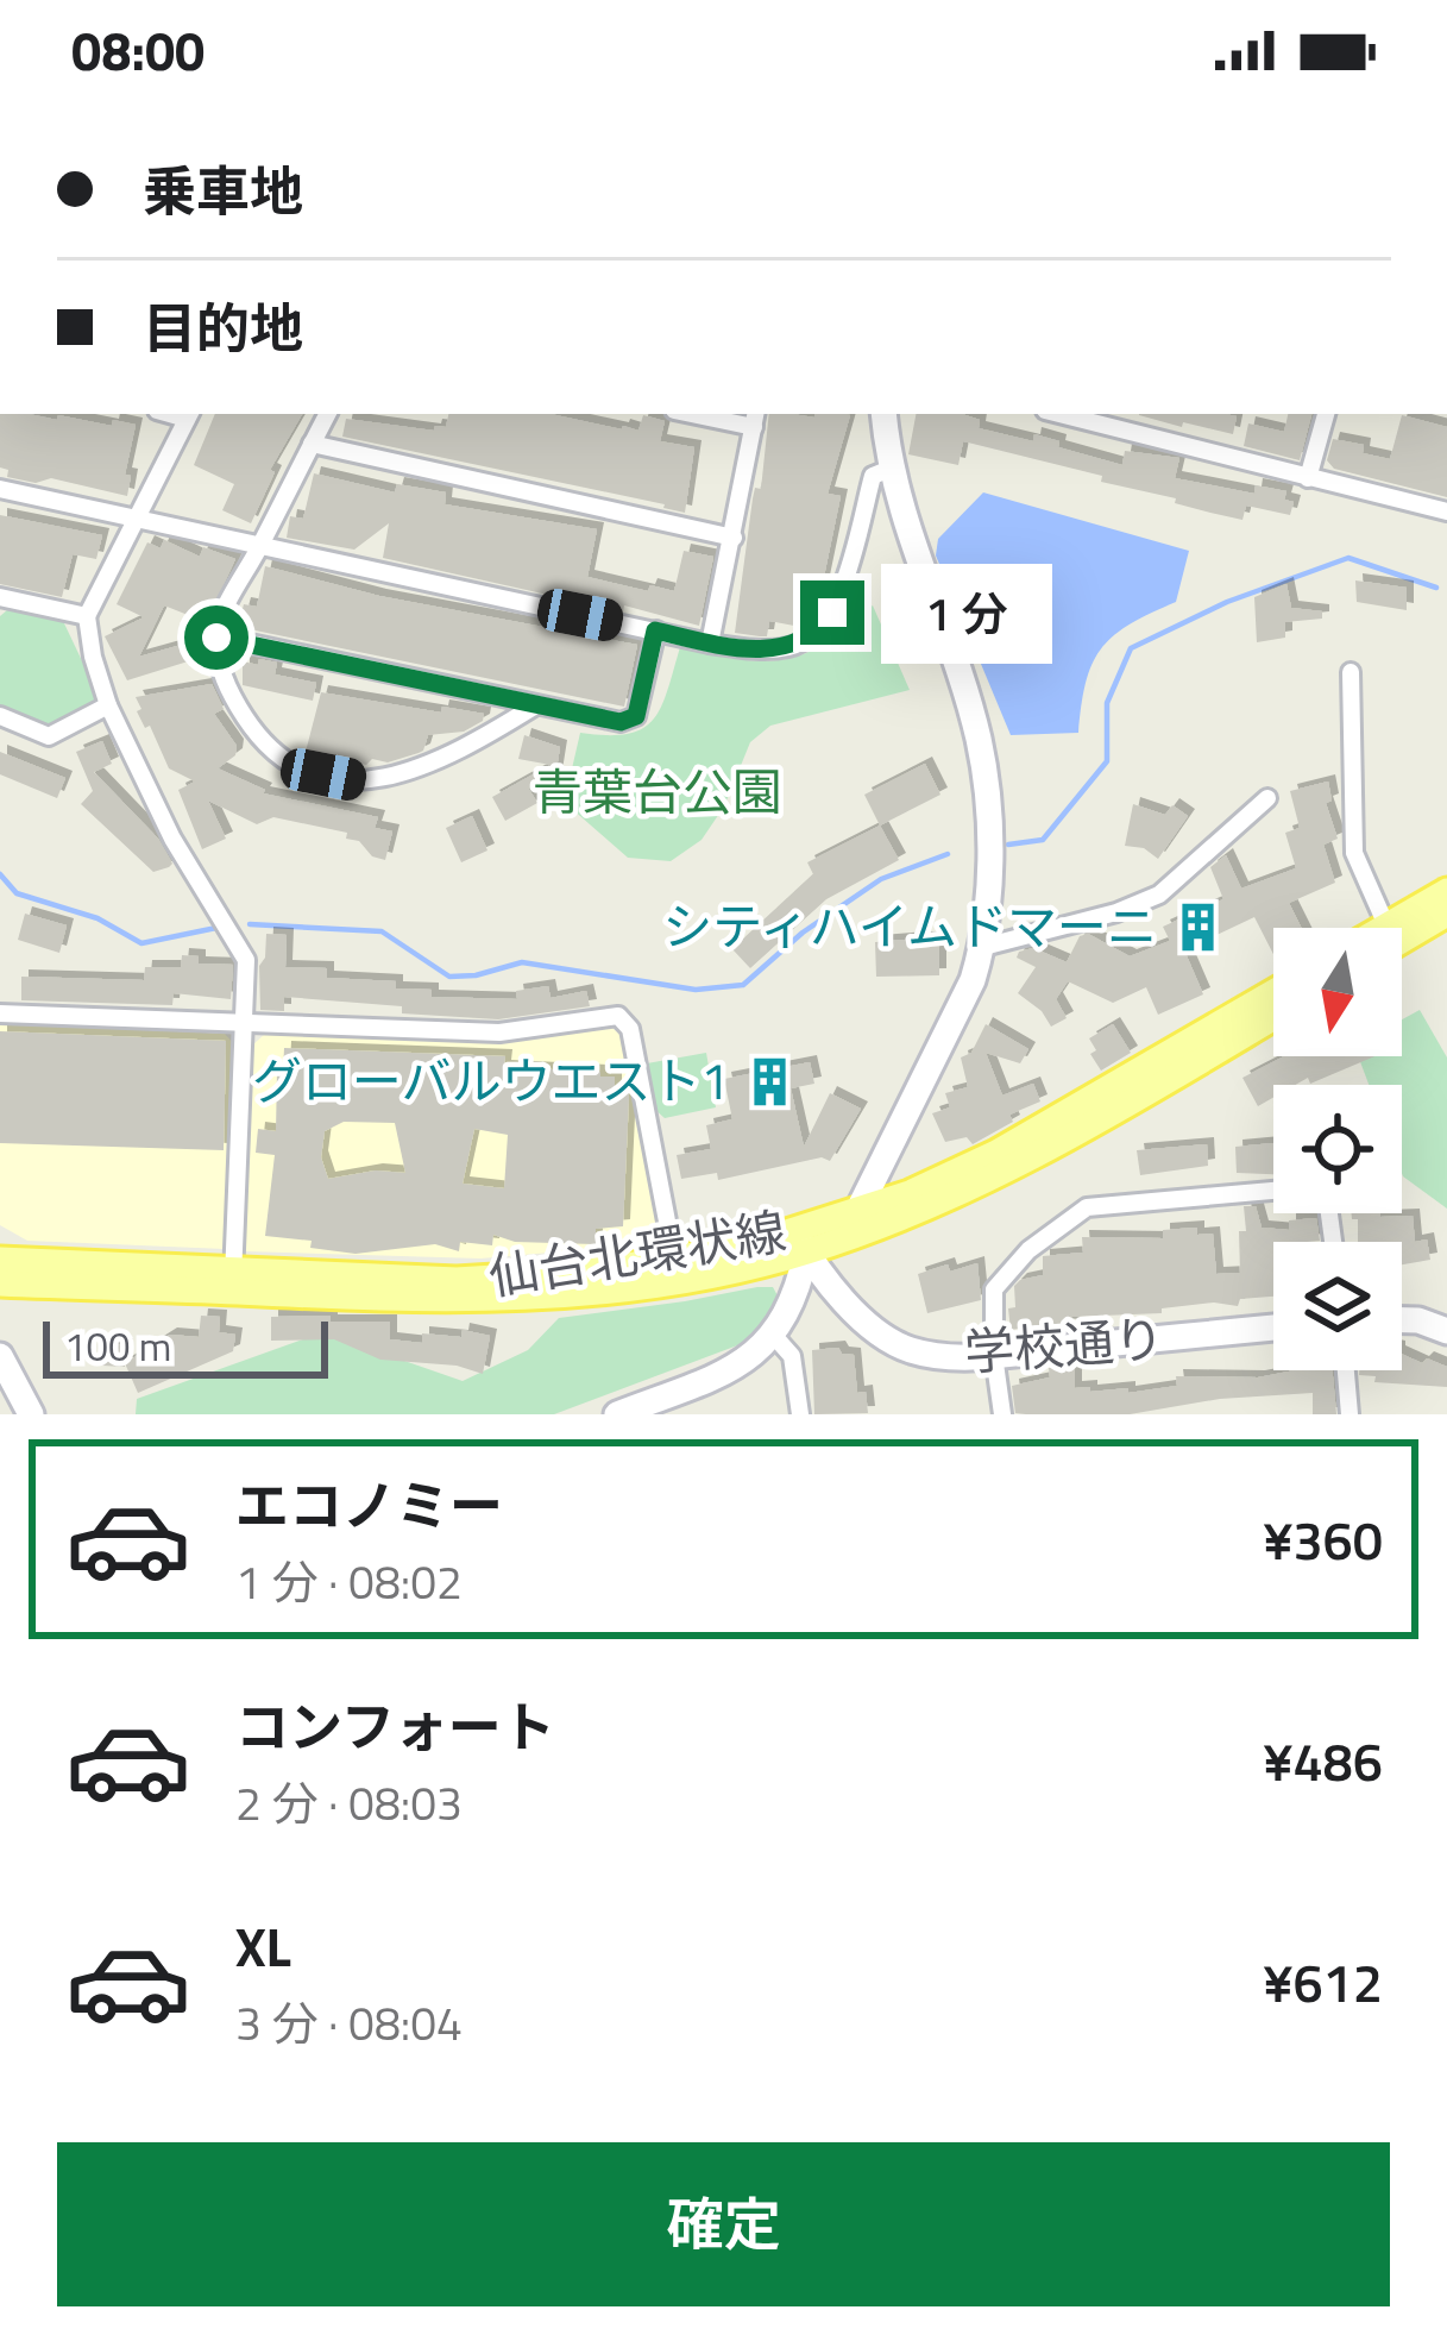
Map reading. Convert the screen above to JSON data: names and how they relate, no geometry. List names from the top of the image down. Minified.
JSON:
{"streets":{"main road":["仙台北環状線"],"street":["学校通り"]},"crossings":[["仙台北環状線","学校通り"]],"parks":["青葉台公園"],"places":{"building":["シティハイムドマーニ","グローバルウエスト1"]},"scale_bar":"100 m","north":"bottom","page":{"status":"08:00","banner":["乗車地","目的地"],"bubble":"1 分","scale":"100 m","list":[{"name":"エコノミー","note":"1 分 · 08:02","value":"¥360"},{"name":"コンフォート","note":"2 分 · 08:03","value":"¥486"},{"name":"XL","note":"3 分 · 08:04","value":"¥612"}],"buttons":"確定"}}
